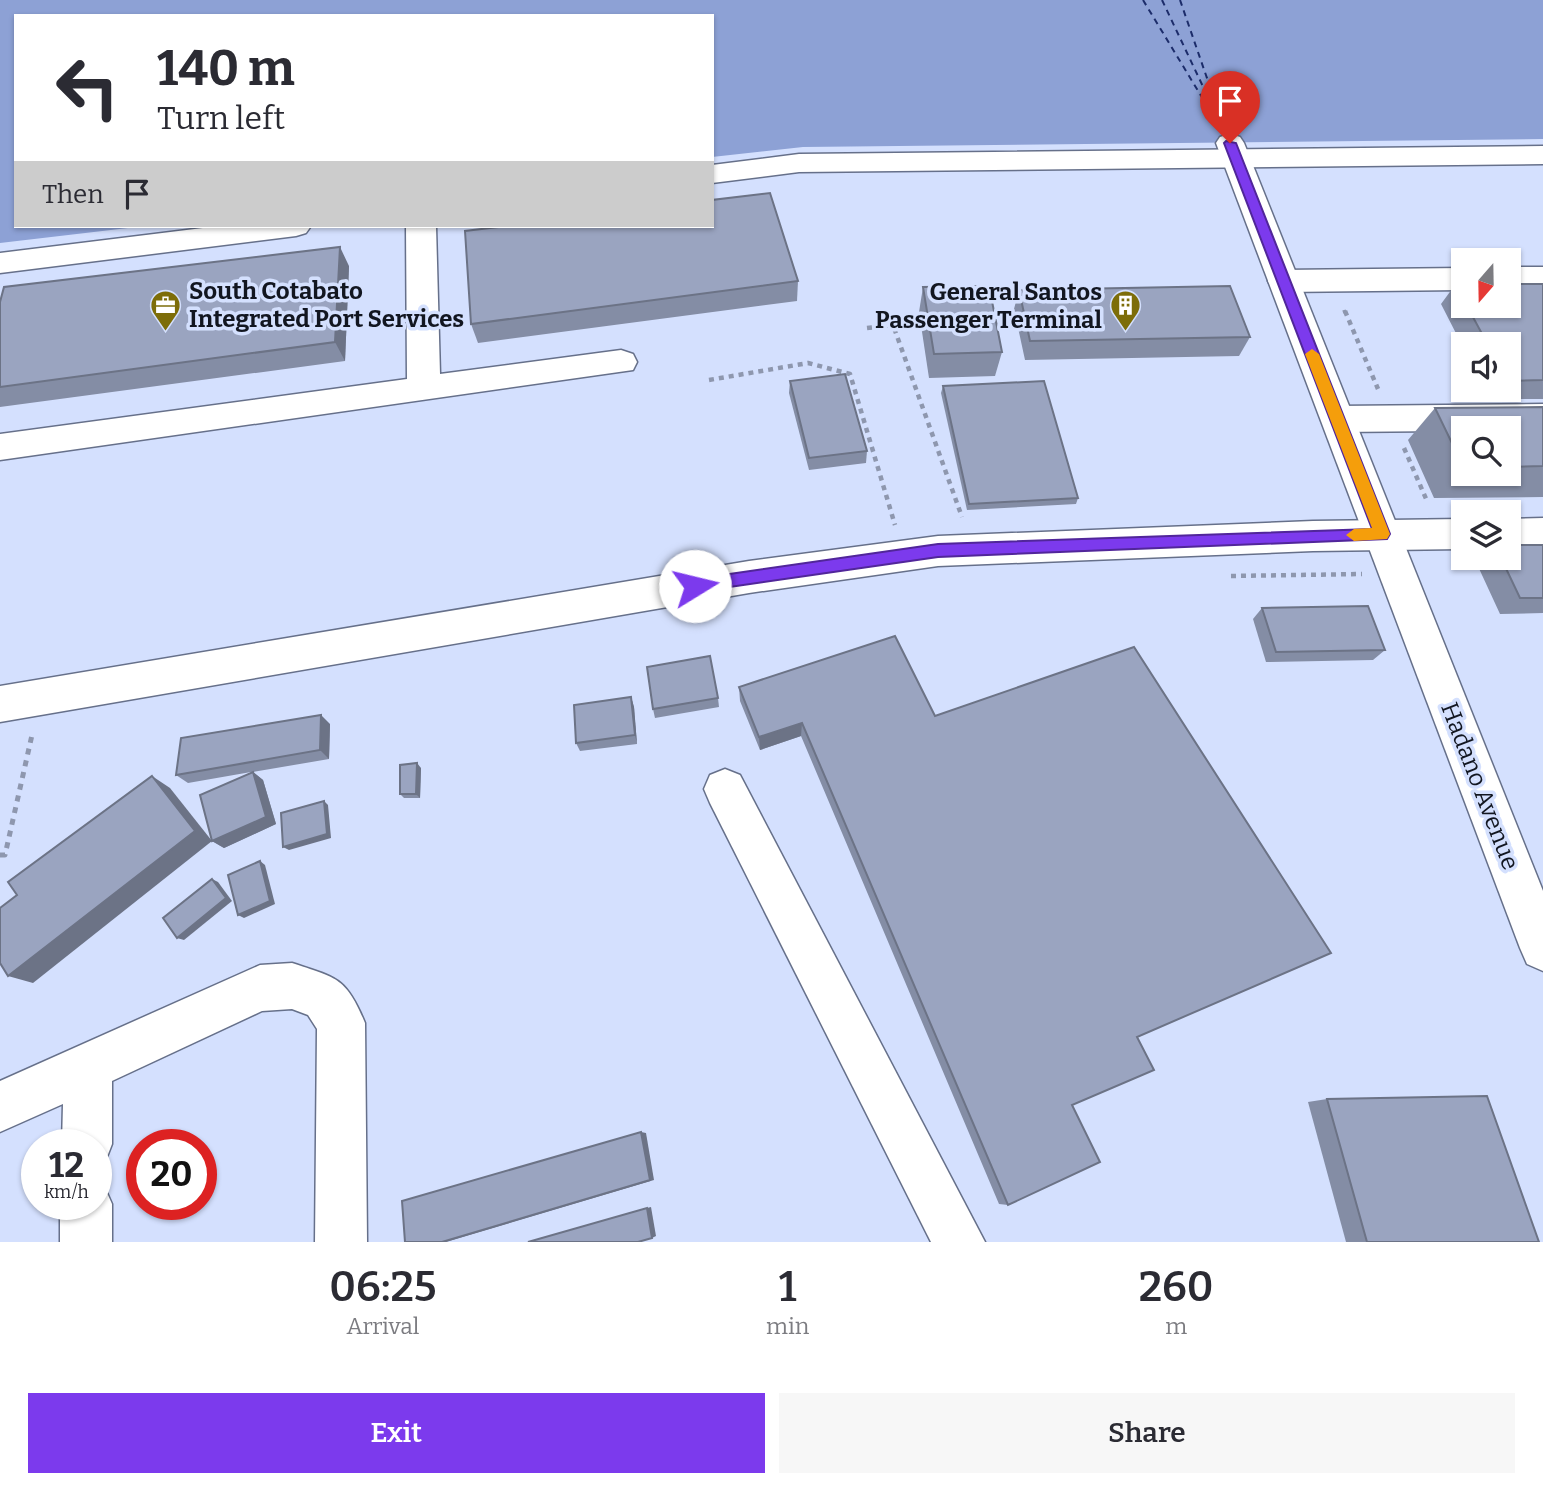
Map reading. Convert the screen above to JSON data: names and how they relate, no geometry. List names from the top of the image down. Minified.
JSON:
{"streets":{"main road":["Hadano Avenue"]},"places":{"office":["South Cotabato Integrated Port Services"],"building":["General Santos Passenger Terminal"]},"north":"bottom","page":{"turn":["140 m","Turn left"],"then":"Then","speed":"12 km/h","limit":"20","eta":["06:25","Arrival","1","min","260","m"],"buttons":["Exit","Share"]}}
